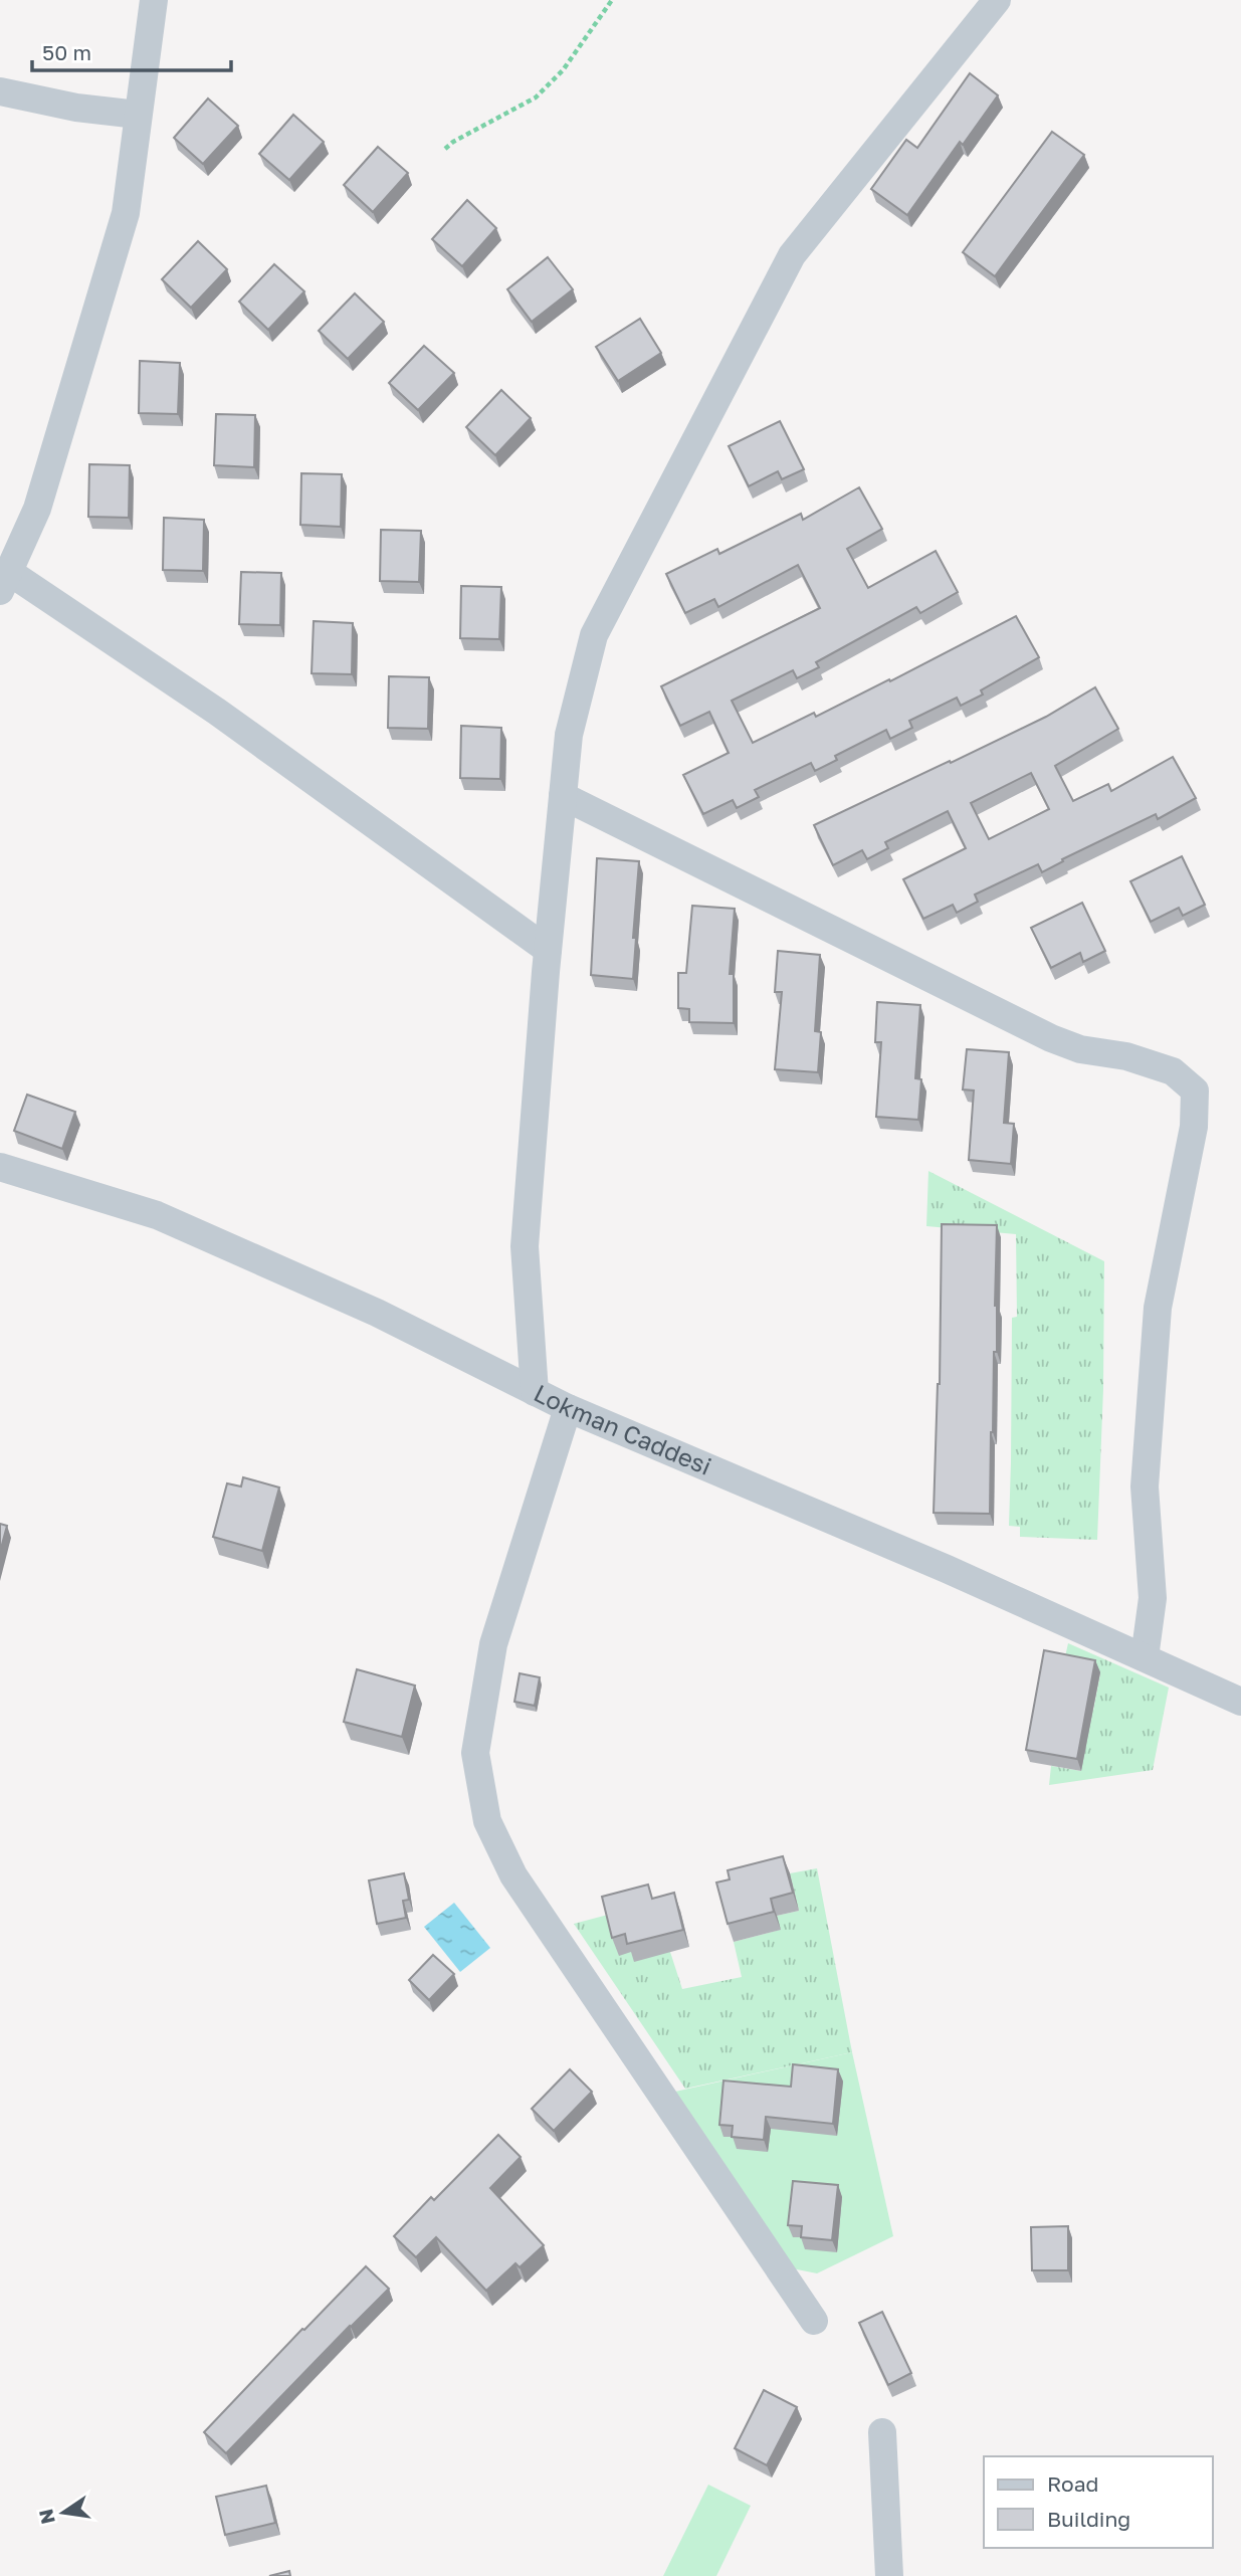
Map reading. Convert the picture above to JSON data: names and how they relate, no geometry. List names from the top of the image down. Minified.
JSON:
{"streets":{"street":["Lokman Caddesi"]},"legend":["Road","Building"],"scale_bar":"50 m","north":"left"}
